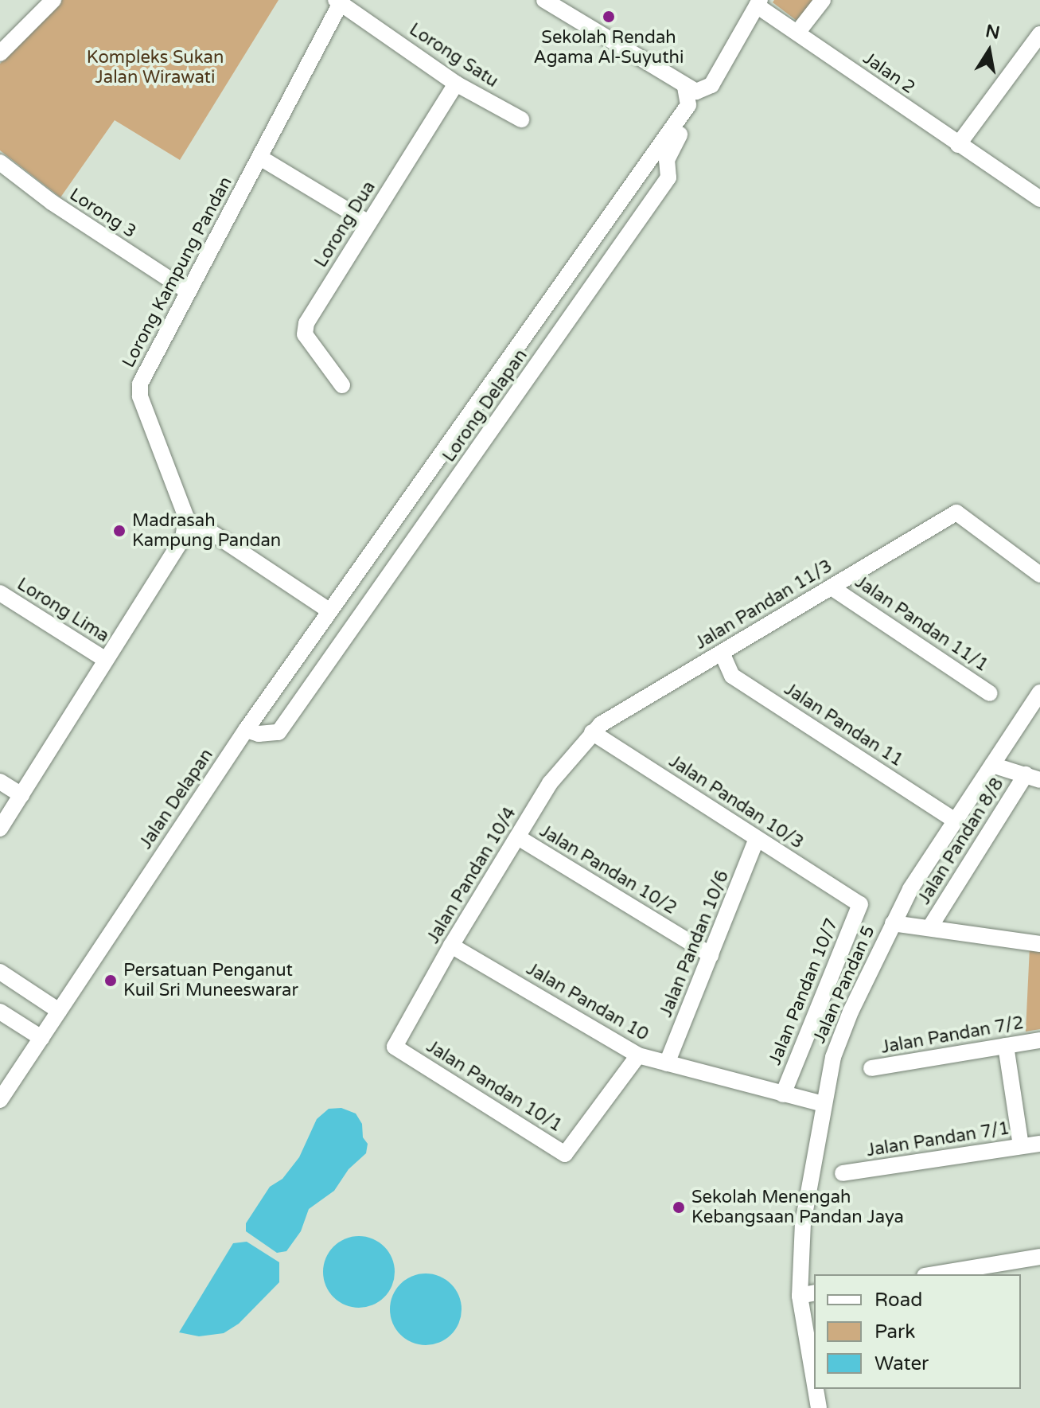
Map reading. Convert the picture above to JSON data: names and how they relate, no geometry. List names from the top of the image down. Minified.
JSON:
{"streets":{"street":["Lorong Satu","Jalan 2","Lorong 3","Lorong Dua","Lorong Kampung Pandan","Lorong Delapan","Jalan Pandan 11/3","Lorong Lima","Jalan Pandan 11/1","Jalan Pandan 11","Jalan Delapan","Jalan Pandan 10/3","Jalan Pandan 8/8","Jalan Pandan 10/2","Jalan Pandan 10/4","Jalan Pandan 10/6","Jalan Pandan 5","Jalan Pandan 10/7","Jalan Pandan 10","Jalan Pandan 7/2","Jalan Pandan 10/1","Jalan Pandan 7/1"]},"crossings":[["Lorong Satu","Lorong Dua"],["Lorong Satu","Lorong Kampung Pandan"],["Lorong 3","Lorong Kampung Pandan"],["Lorong Delapan","Jalan Delapan"],["Jalan Pandan 11/3","Jalan Pandan 11/1"],["Jalan Pandan 11/3","Jalan Pandan 11"],["Jalan Pandan 11/3","Jalan Pandan 10/3"],["Jalan Pandan 11/3","Jalan Pandan 10/4"],["Jalan Pandan 11","Jalan Pandan 5"],["Jalan Pandan 10/3","Jalan Pandan 10/4"],["Jalan Pandan 10/3","Jalan Pandan 10/6"],["Jalan Pandan 10/3","Jalan Pandan 10/7"],["Jalan Pandan 10/2","Jalan Pandan 10/4"],["Jalan Pandan 10/2","Jalan Pandan 10/6"],["Jalan Pandan 10/4","Jalan Pandan 10"],["Jalan Pandan 10/4","Jalan Pandan 10/1"],["Jalan Pandan 10/6","Jalan Pandan 10"],["Jalan Pandan 5","Jalan Pandan 10"],["Jalan Pandan 10/7","Jalan Pandan 10"],["Jalan Pandan 10","Jalan Pandan 10/1"]],"parks":["Kompleks Sukan Jalan Wirawati"],"places":["Sekolah Rendah Agama Al-Suyuthi","Madrasah Kampung Pandan","Persatuan Penganut Kuil Sri Muneeswarar","Sekolah Menengah Kebangsaan Pandan Jaya"],"legend":["Road","Park","Water"],"north":"top"}
